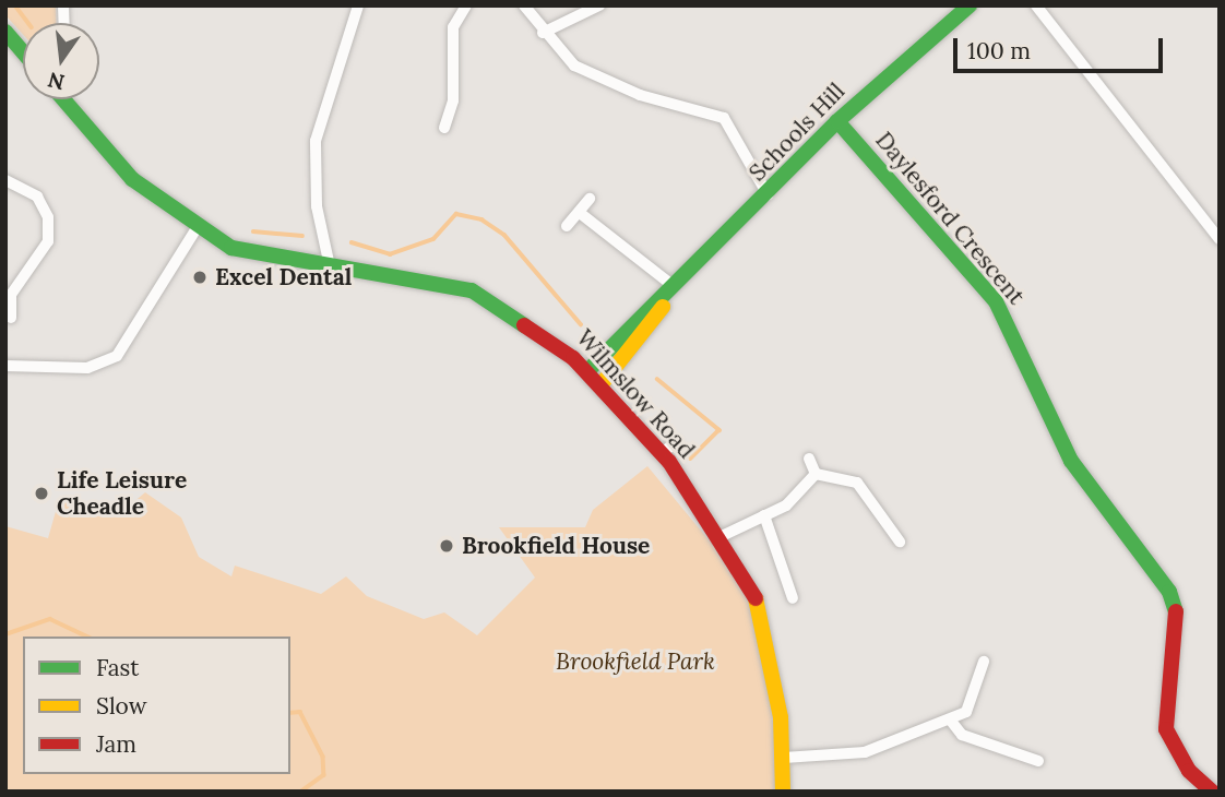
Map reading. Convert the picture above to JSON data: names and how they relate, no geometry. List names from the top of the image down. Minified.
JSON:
{"streets":{"street":["Schools Hill","Daylesford Crescent","Wilmslow Road"]},"crossings":[["Schools Hill","Daylesford Crescent"],["Schools Hill","Wilmslow Road"]],"parks":["Brookfield Park"],"places":["Excel Dental","Life Leisure Cheadle","Brookfield House"],"legend":["Fast","Slow","Jam"],"scale_bar":"100 m","north":"bottom"}
